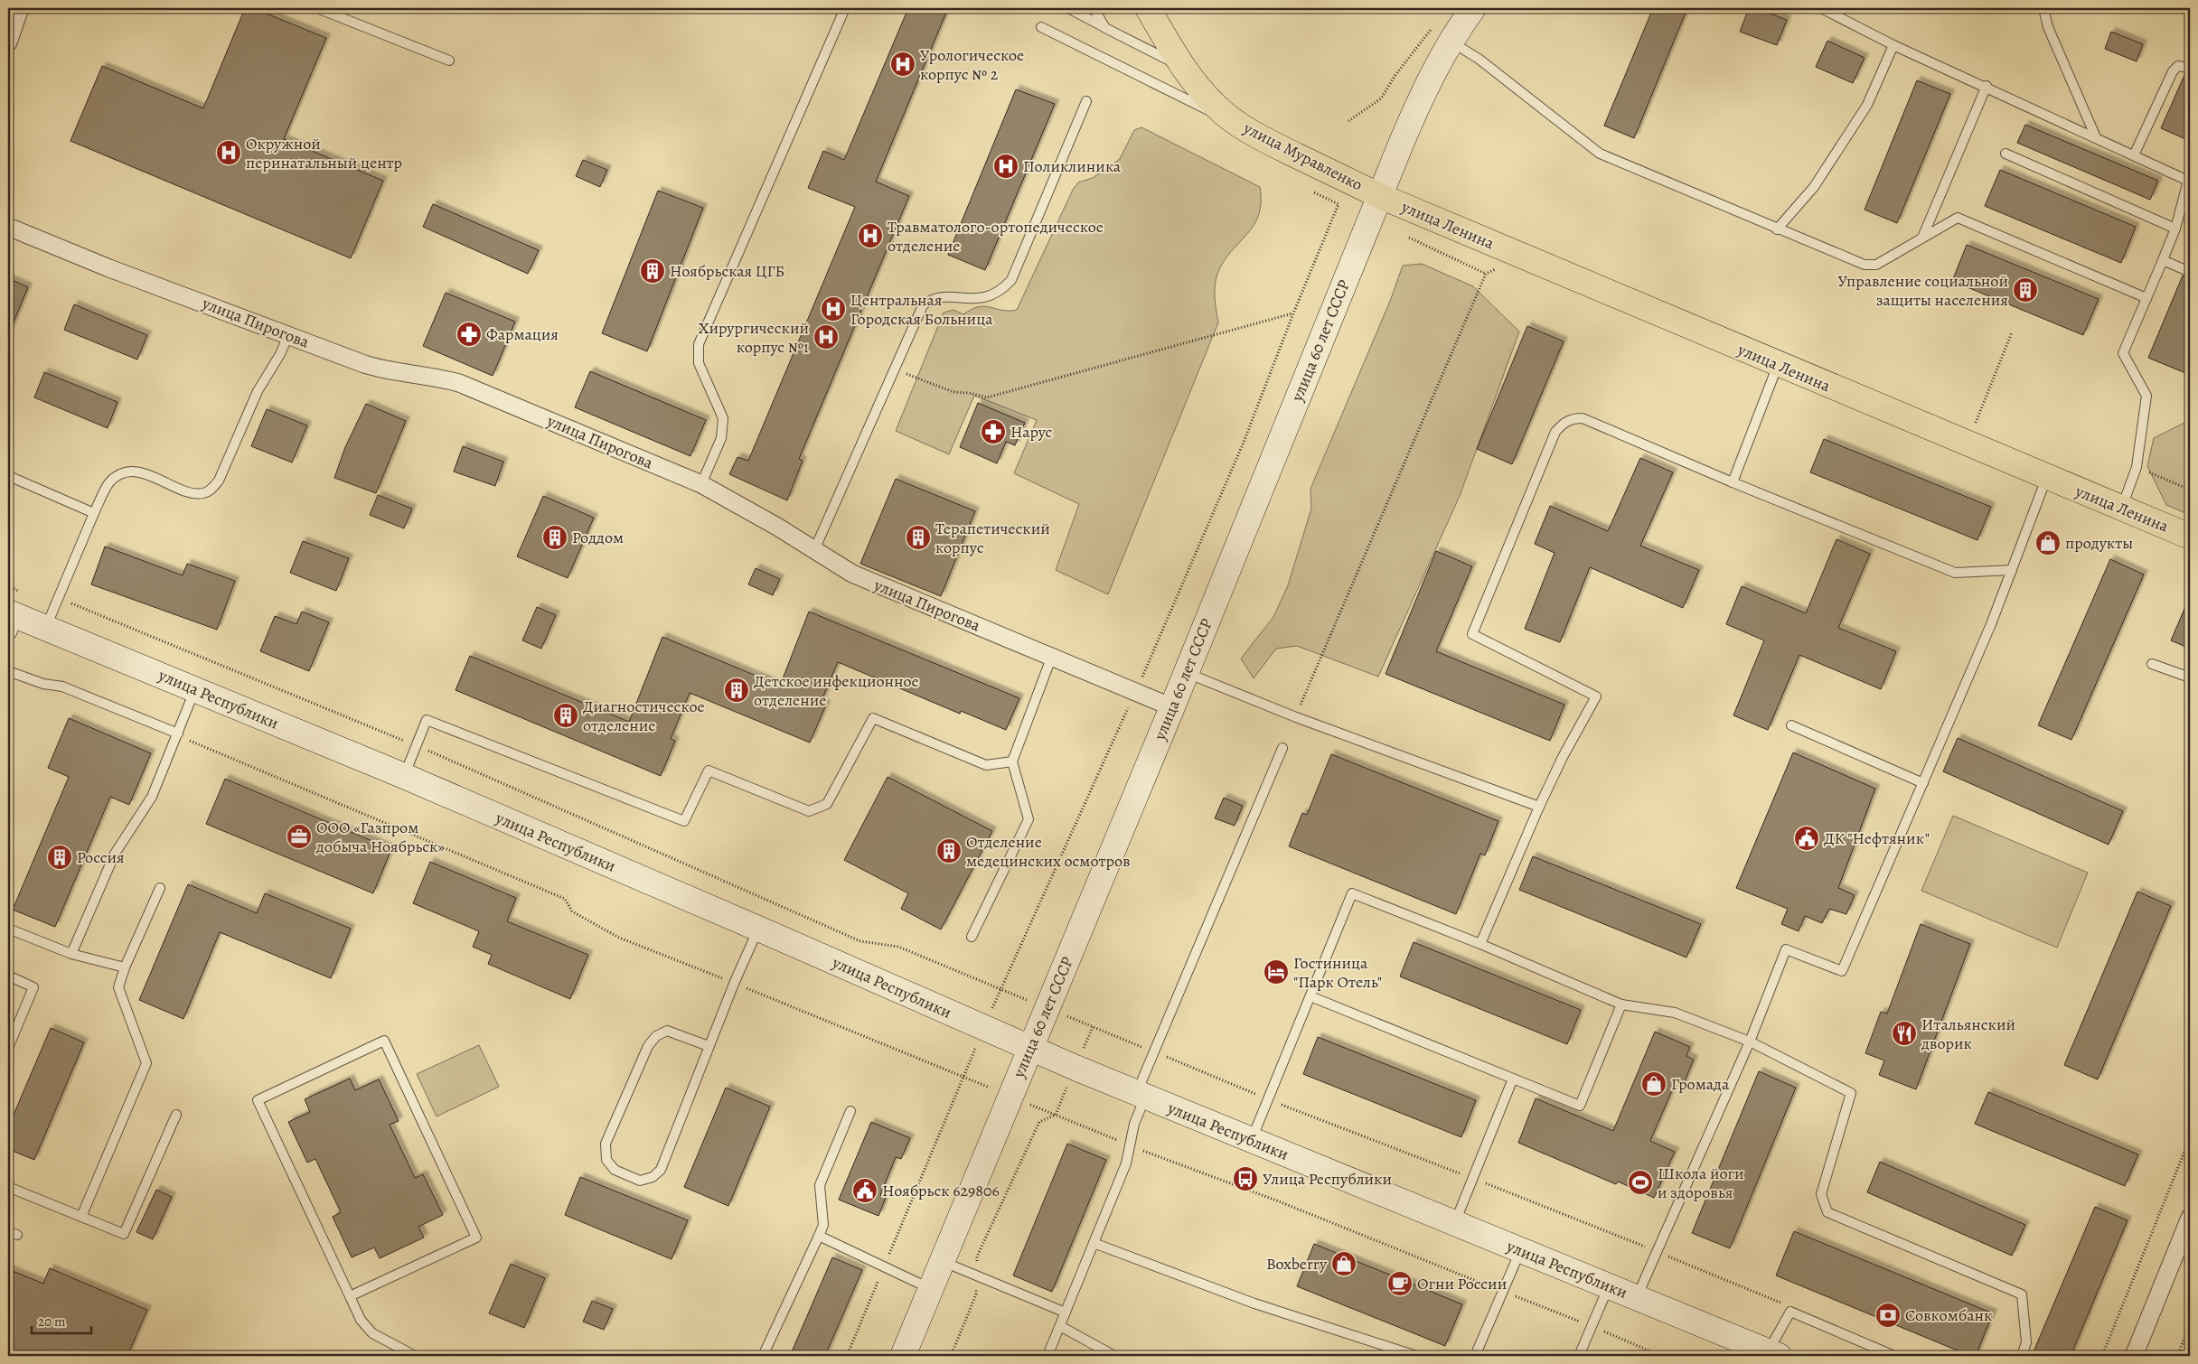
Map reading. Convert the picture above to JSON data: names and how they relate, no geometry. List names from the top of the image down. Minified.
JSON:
{"streets":{"main road":["улица Муравленко","улица Ленина"],"street":["улица Пирогова","улица 60 лет СССР","улица Республики"]},"crossings":[["улица Муравленко","улица Ленина"],["улица Муравленко","улица 60 лет СССР"],["улица Ленина","улица 60 лет СССР"],["улица Пирогова","улица 60 лет СССР"],["улица 60 лет СССР","улица Республики"]],"places":{"hospital":["Урологическое корпус № 2","Окружной перинатальный центр","Поликлиника","Травматолого-ортопедическое отделение","Центральная Городская Больница","Хирургический корпус №1"],"building":["Ноябрьская ЦГБ","Управление социальной защиты населения","Роддом","Терапетический корпус","Детское инфекционное отделение","Диагностическое отделение","Отделение медецинских осмотров","Россия"],"pharmacy":["Фармация","Нарус"],"shop":["продукты","Громада","Boxberry"],"office":["ООО «Газпром добыча Ноябрьск»"],"public building":["ДК \"Нефтяник\"","Ноябрьск 629806"],"hotel":["Гостиница \"Парк Отель\""],"restaurant":["Итальянский дворик"],"bus stop":["Улица Республики"],"sports":["Школа йоги и здоровья"],"cafe":["Огни России"],"bank":["Совкомбанк"]},"scale_bar":"20 m"}
